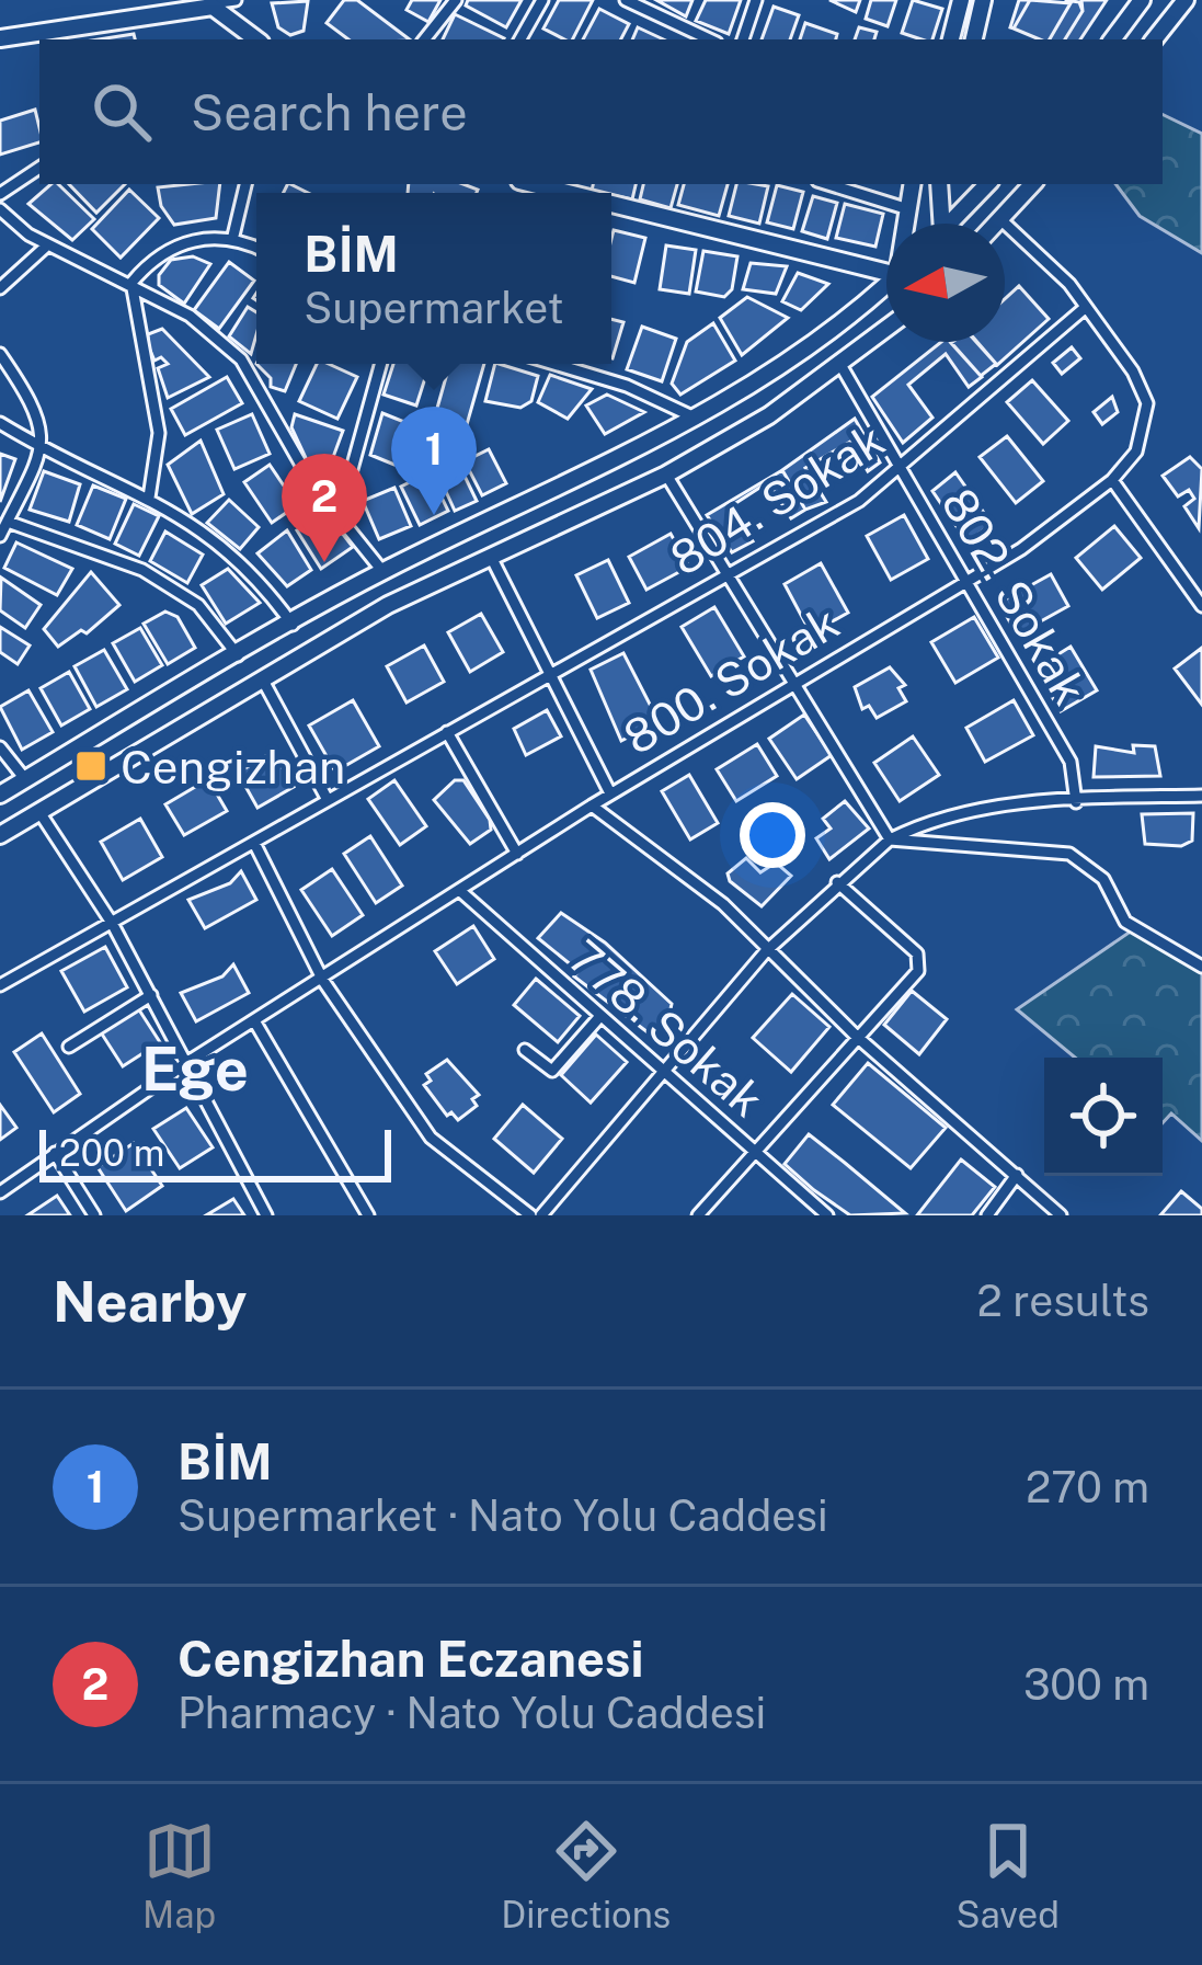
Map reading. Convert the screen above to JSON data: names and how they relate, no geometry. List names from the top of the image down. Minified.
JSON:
{"streets":{"street":["804. Sokak","802. Sokak","800. Sokak","778. Sokak"]},"crossings":[["804. Sokak","802. Sokak"],["802. Sokak","800. Sokak"],["800. Sokak","778. Sokak"]],"districts":["Ege"],"places":{"transit":["Cengizhan"]},"scale_bar":"200 m","north":"left","page":{"search":"Search here","popup":["BİM","Supermarket"],"pins":["1","2"],"scale":"200 m","heading":["Nearby","2 results"],"list":[{"mark":"1","name":"BİM","note":"Supermarket · Nato Yolu Caddesi","value":"270 m"},{"mark":"2","name":"Cengizhan Eczanesi","note":"Pharmacy · Nato Yolu Caddesi","value":"300 m"}],"nav":["Map","Directions","Saved"]}}
